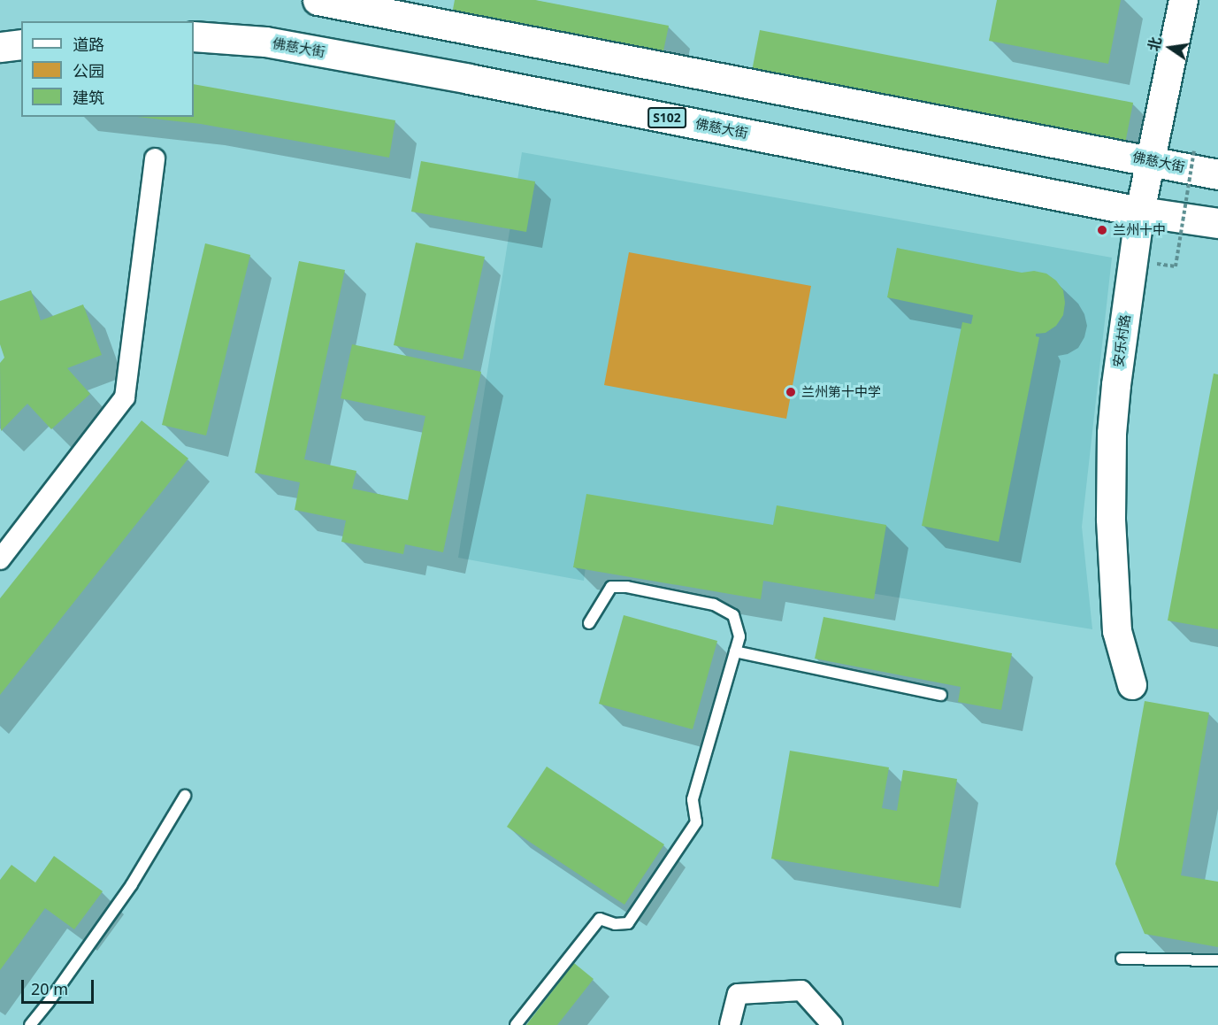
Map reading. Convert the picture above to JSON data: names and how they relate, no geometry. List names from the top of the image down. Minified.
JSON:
{"streets":{"main road":["佛慈大街","S102"],"street":["安乐村路"]},"crossings":[["佛慈大街","安乐村路"]],"places":["兰州十中","兰州第十中学"],"legend":["道路","公园","建筑"],"scale_bar":"20 m","north":"left"}
